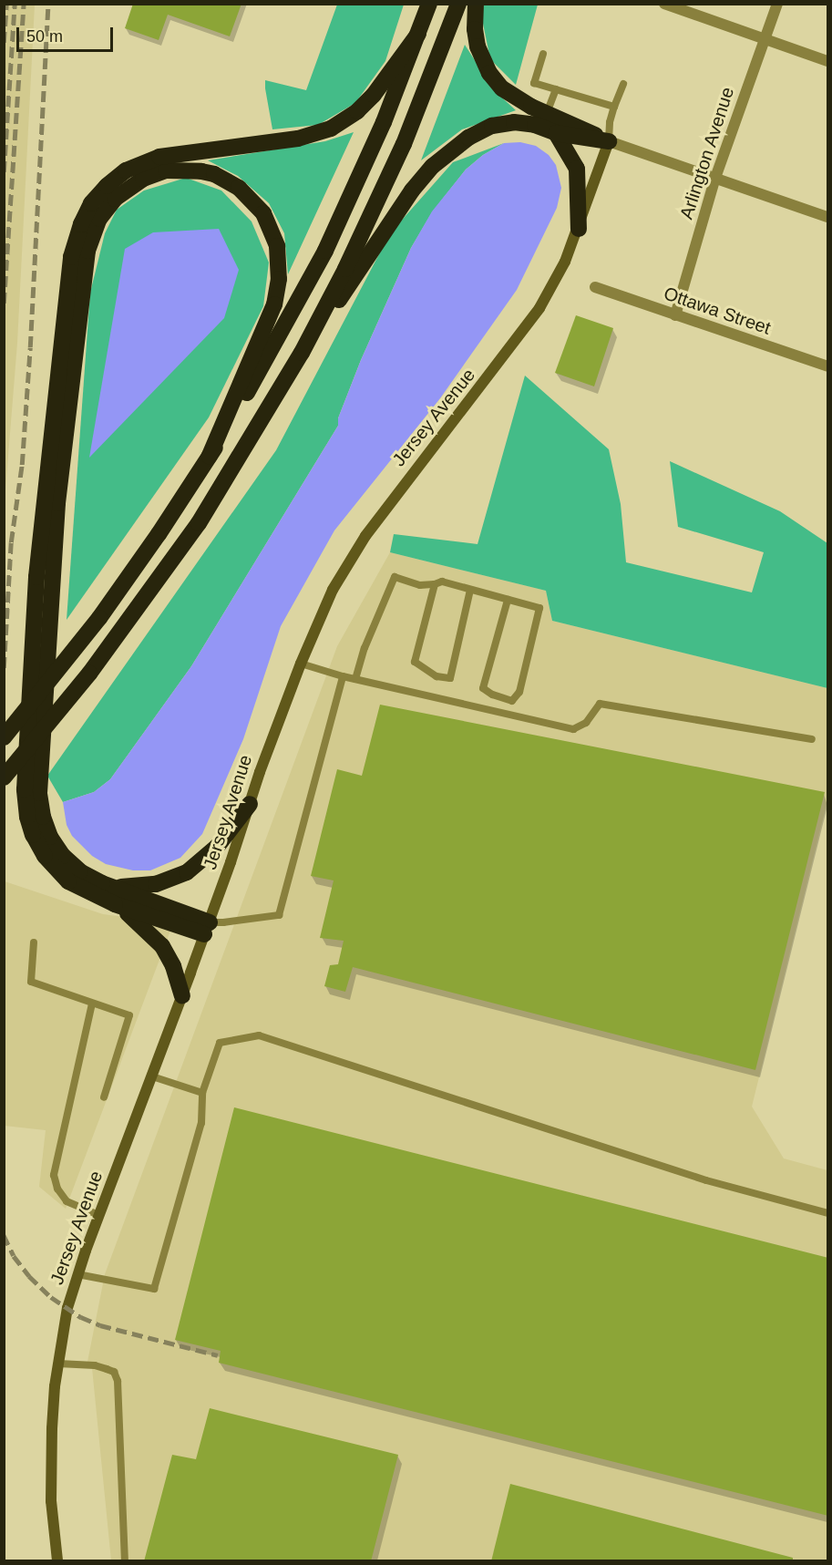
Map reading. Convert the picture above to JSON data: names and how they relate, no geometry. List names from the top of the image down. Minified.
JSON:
{"streets":{"main road":["Jersey Avenue"],"street":["Arlington Avenue","Ottawa Street"]},"crossings":[["Arlington Avenue","Ottawa Street"]],"scale_bar":"50 m"}
